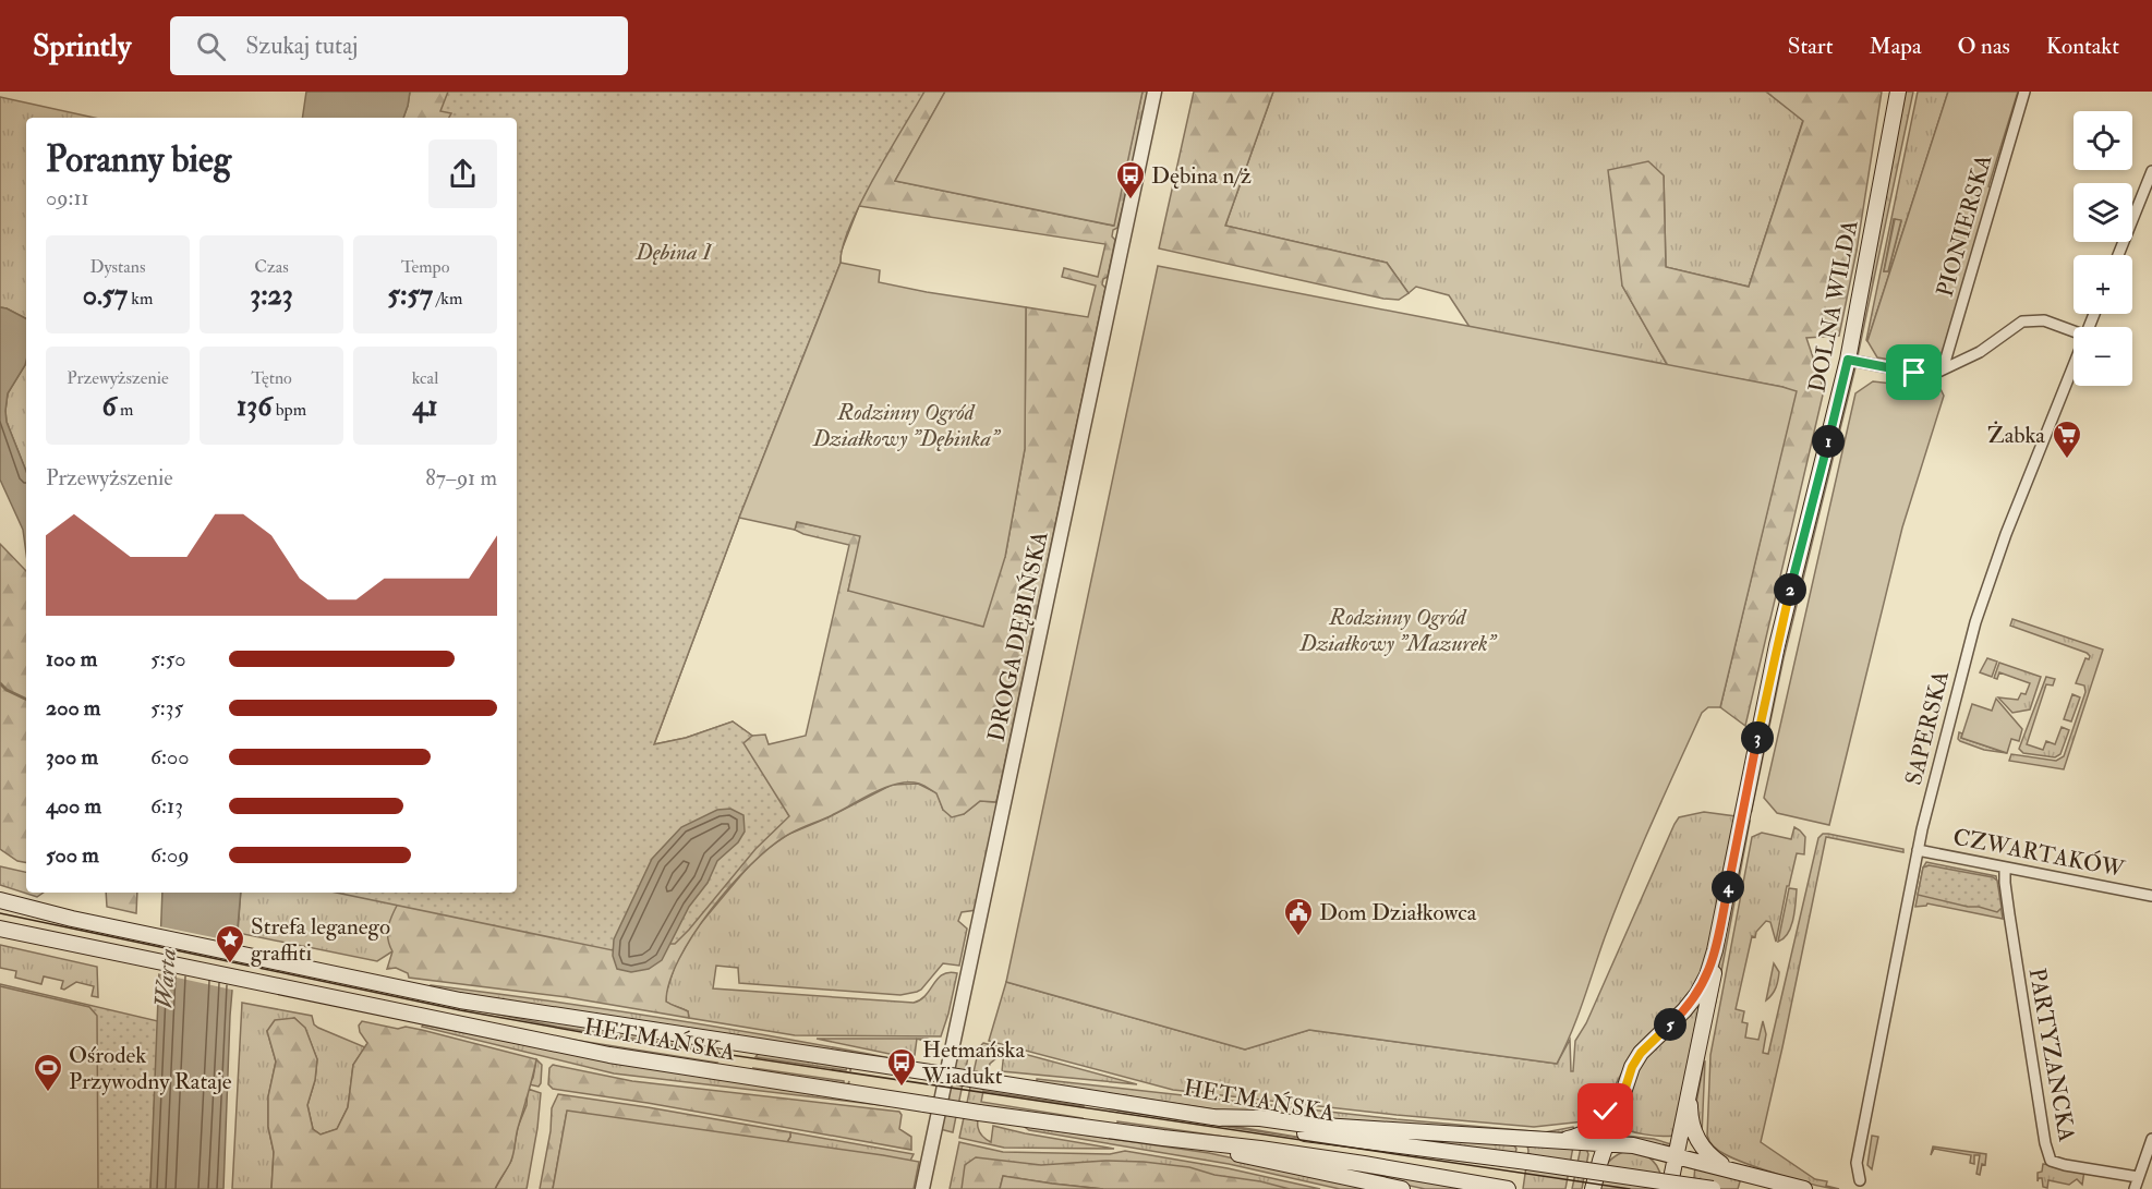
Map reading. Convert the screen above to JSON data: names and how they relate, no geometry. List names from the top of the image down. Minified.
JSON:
{"streets":{"main road":["DOLNA WILDA","HETMAŃSKA"],"street":["PIONIERSKA","DROGA DĘBIŃSKA","SAPERSKA","CZWARTAKÓW","PARTYZANCKA"]},"crossings":[["SAPERSKA","CZWARTAKÓW"],["CZWARTAKÓW","PARTYZANCKA"]],"water":["Warta"],"parks":["Dębina I","Rodzinny Ogród Działkowy \"Dębinka\"","Rodzinny Ogród Działkowy \"Mazurek\""],"places":{"bus stop":["Dębina n/ż","Hetmańska Wiadukt"],"supermarket":["Żabka"],"public building":["Dom Działkowca"],"place":["Strefa leganego graffiti"],"sports":["Ośrodek Przywodny Rataje"]},"page":{"header":"Sprintly","search":"Szukaj tutaj","nav":["Start","Mapa","O nas","Kontakt"],"map_buttons":["+","−"],"heading":["Poranny bieg","09:11"],"stats":[["Dystans","0.57 km"],["Czas","3:23"],["Tempo","5:57 /km"],["Przewyższenie","6 m"],["Tętno","136 bpm"],["kcal","41"]],"pins":["1","2","3","4","5"],"chart":["Przewyższenie","87–91 m"],"list":[{"name":"100 m","note":"5:50"},{"name":"200 m","note":"5:35"},{"name":"300 m","note":"6:00"},{"name":"400 m","note":"6:13"},{"name":"500 m","note":"6:09"}]}}
